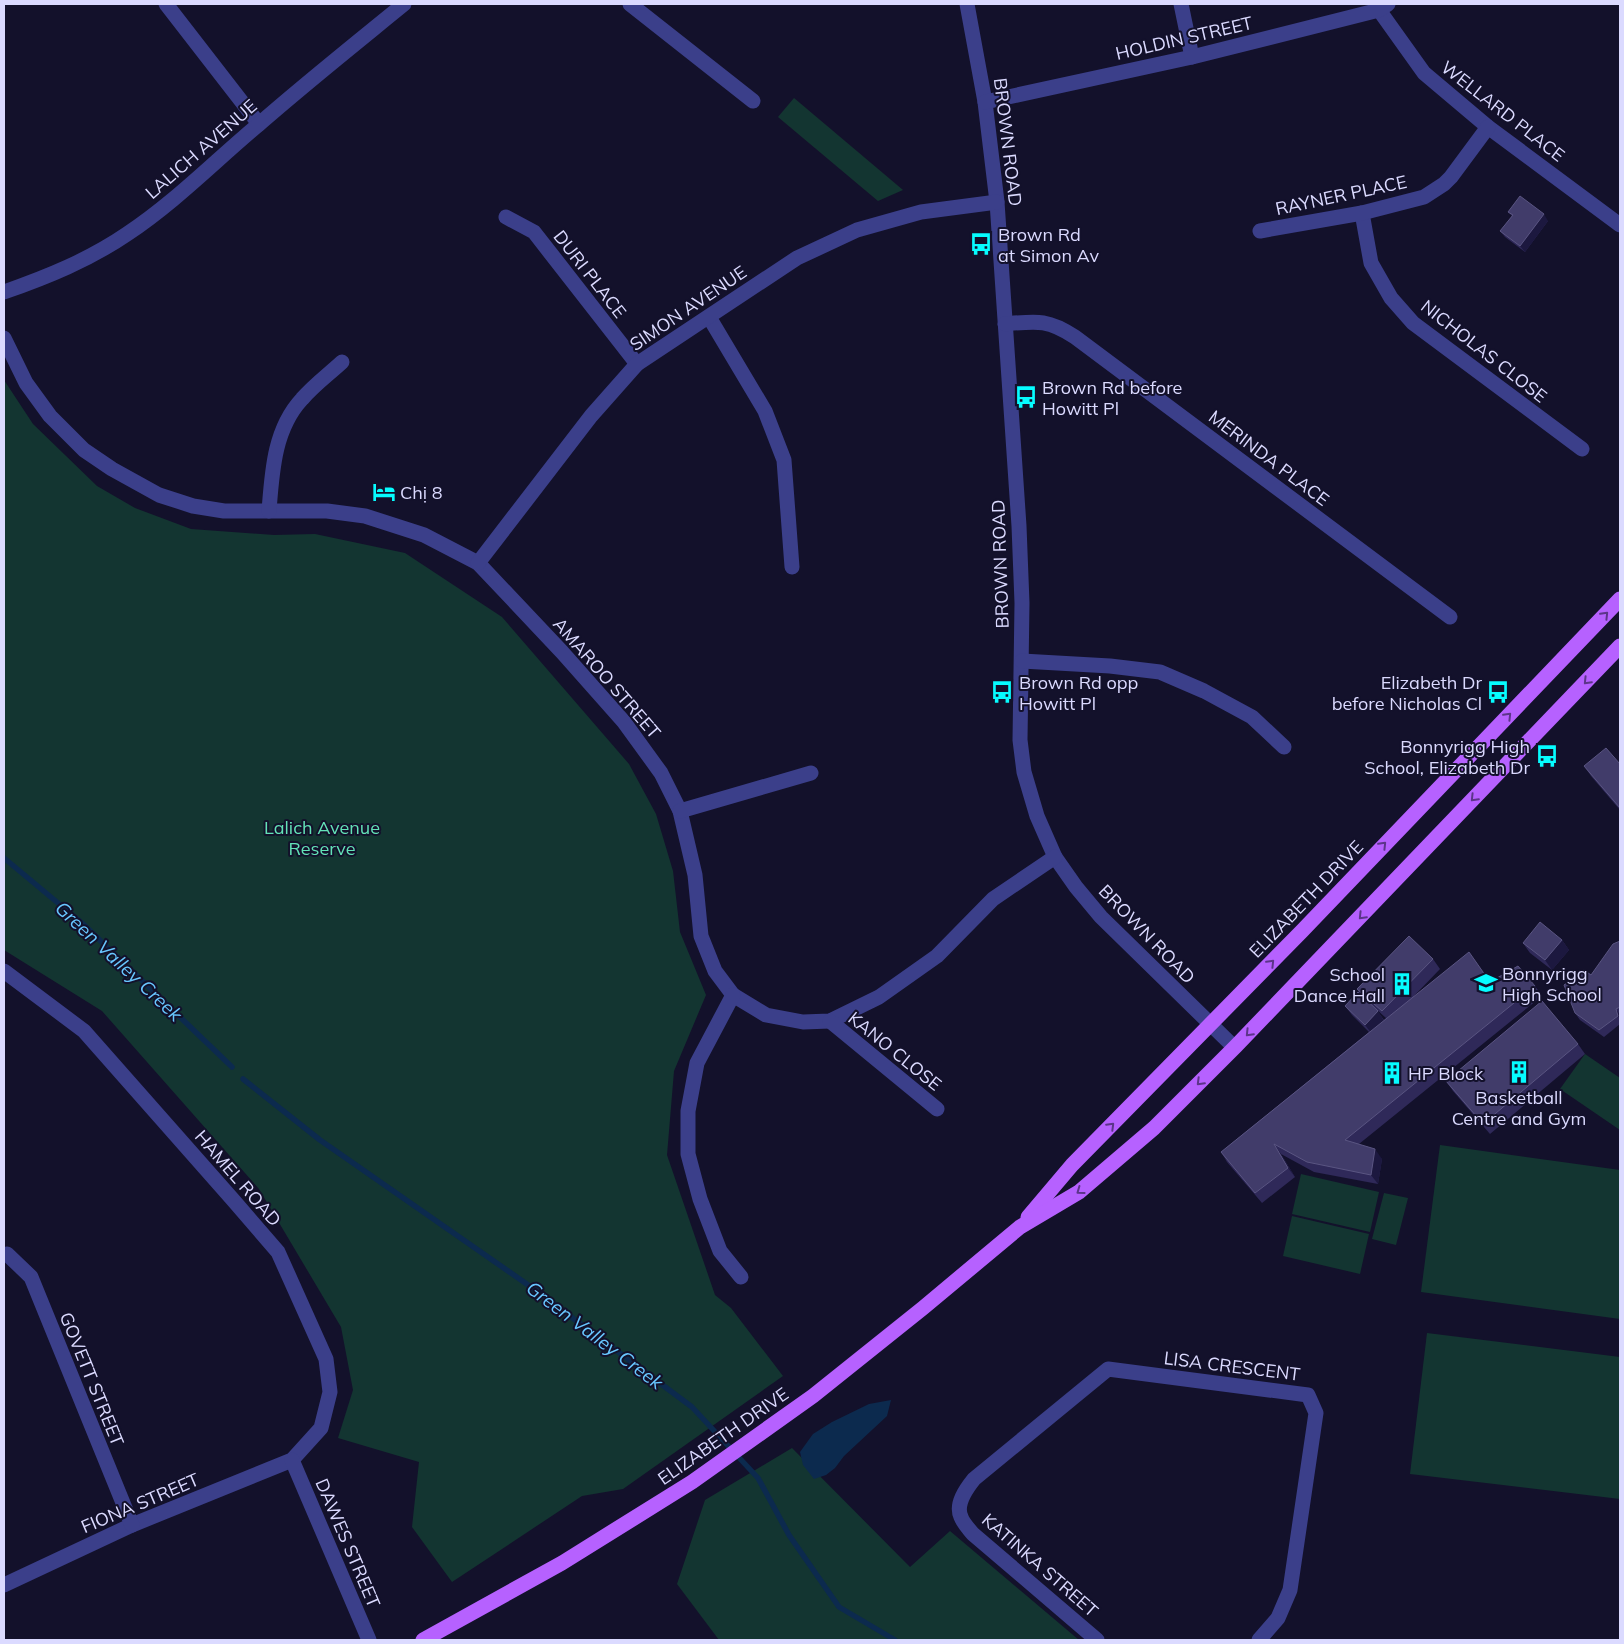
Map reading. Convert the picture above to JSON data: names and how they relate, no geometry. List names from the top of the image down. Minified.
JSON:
{"streets":{"main road":["ELIZABETH DRIVE"],"street":["HOLDIN STREET","WELLARD PLACE","BROWN ROAD","LALICH AVENUE","RAYNER PLACE","DURI PLACE","SIMON AVENUE","NICHOLAS CLOSE","MERINDA PLACE","AMAROO STREET","KANO CLOSE","HAMEL ROAD","LISA CRESCENT","GOVETT STREET","FIONA STREET","DAWES STREET","KATINKA STREET"]},"crossings":[["HOLDIN STREET","WELLARD PLACE"],["HOLDIN STREET","BROWN ROAD"],["WELLARD PLACE","RAYNER PLACE"],["BROWN ROAD","SIMON AVENUE"],["BROWN ROAD","MERINDA PLACE"],["BROWN ROAD","AMAROO STREET"],["BROWN ROAD","ELIZABETH DRIVE"],["RAYNER PLACE","NICHOLAS CLOSE"],["DURI PLACE","SIMON AVENUE"],["SIMON AVENUE","AMAROO STREET"],["AMAROO STREET","KANO CLOSE"],["HAMEL ROAD","FIONA STREET"],["HAMEL ROAD","DAWES STREET"],["LISA CRESCENT","KATINKA STREET"],["GOVETT STREET","FIONA STREET"],["FIONA STREET","DAWES STREET"]],"water":["Green Valley Creek"],"parks":["Lalich Avenue Reserve"],"places":{"bus stop":["Brown Rd at Simon Av","Brown Rd before Howitt Pl","Brown Rd opp Howitt Pl","Elizabeth Dr before Nicholas Cl","Bonnyrigg High School, Elizabeth Dr"],"hotel":["Chị 8"],"school or university":["Bonnyrigg High School"],"building":["School Dance Hall","Basketball Centre and Gym","HP Block"]}}
